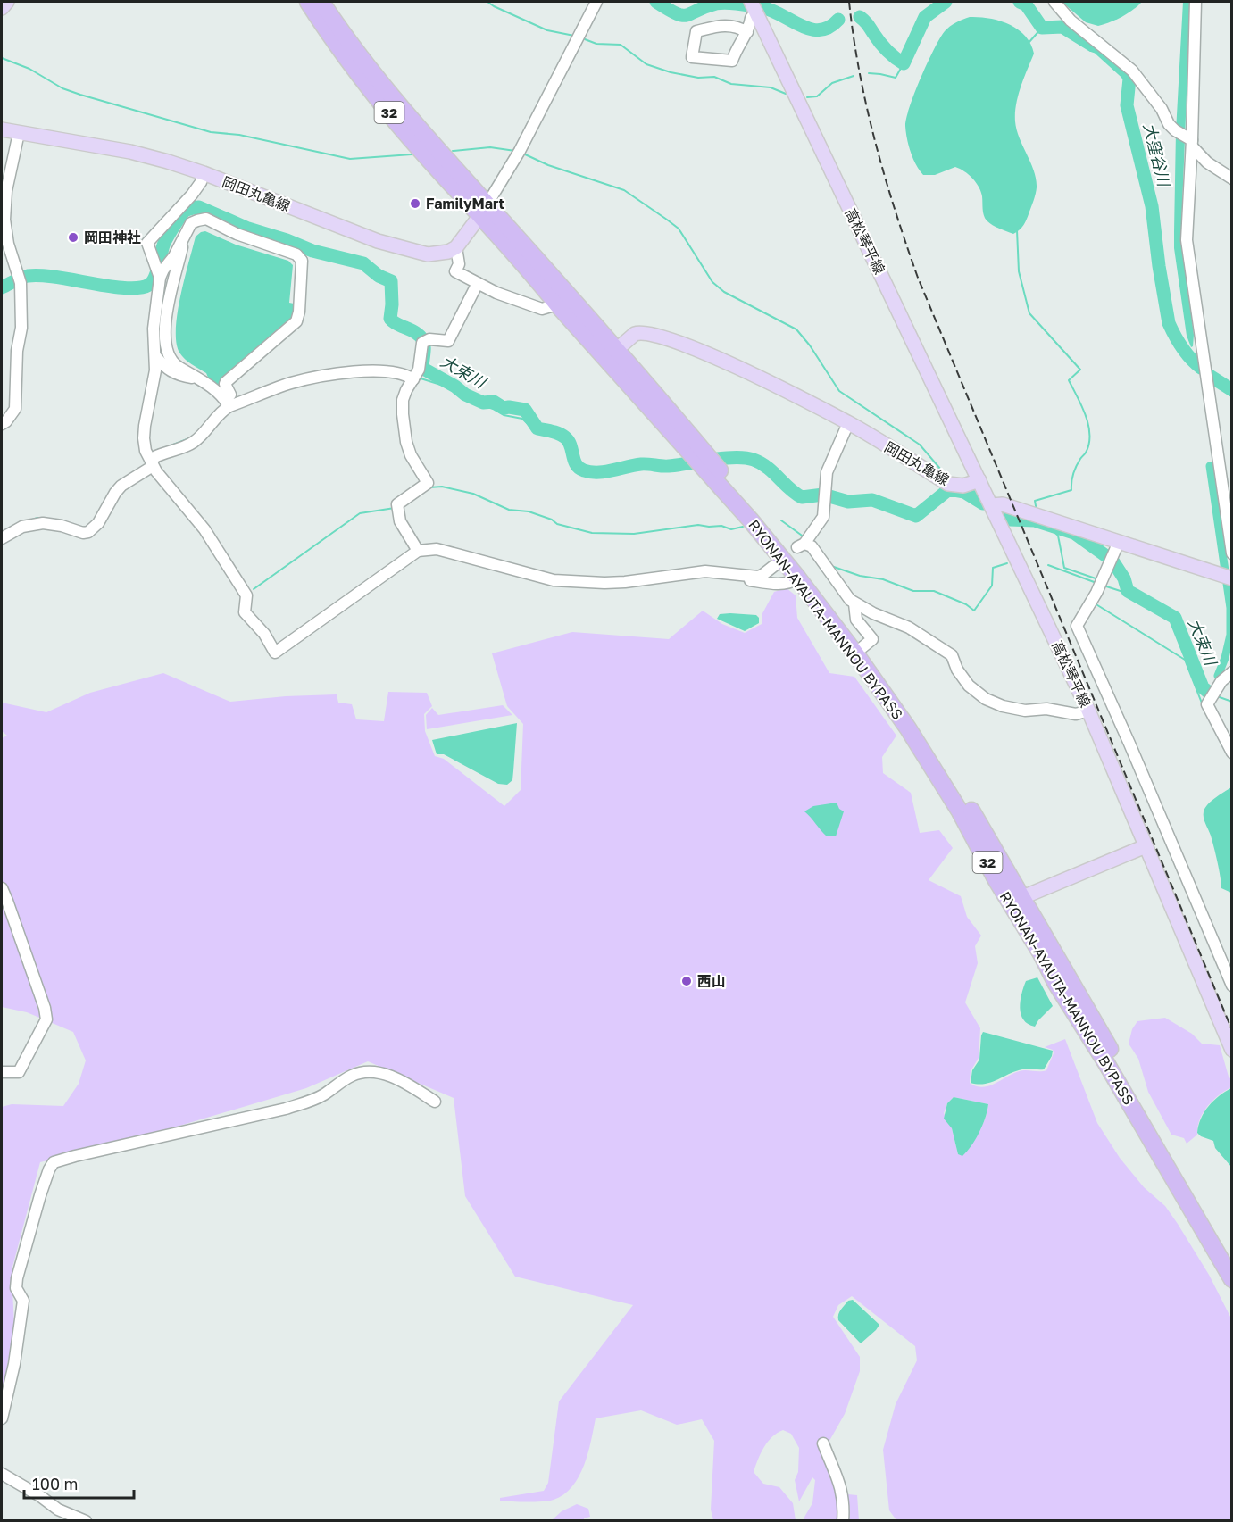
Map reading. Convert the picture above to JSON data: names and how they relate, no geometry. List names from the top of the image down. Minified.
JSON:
{"streets":{"highway":["32","RYONAN-AYAUTA-MANNOU BYPASS"],"main road":["岡田丸亀線","高松琴平線"]},"crossings":[["岡田丸亀線","高松琴平線"],["岡田丸亀線","RYONAN-AYAUTA-MANNOU BYPASS"]],"water":["大窪谷川","大束川"],"places":["FamilyMart","岡田神社","西山"],"scale_bar":"100 m"}
